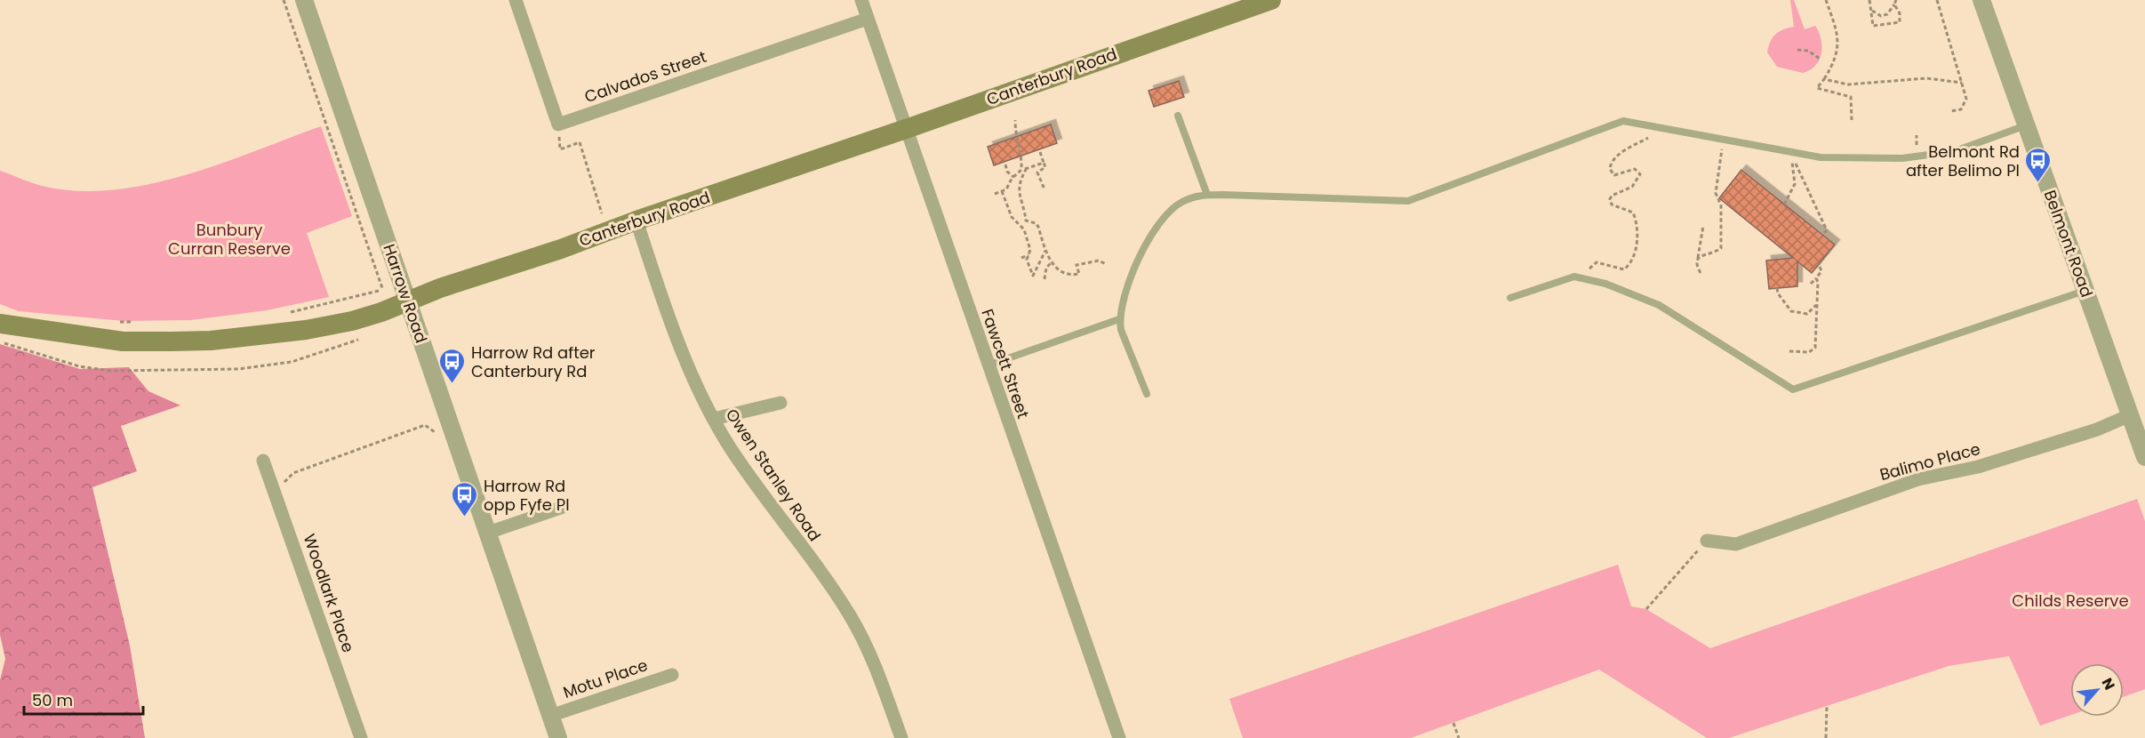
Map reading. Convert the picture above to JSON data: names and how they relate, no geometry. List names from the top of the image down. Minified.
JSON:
{"streets":{"main road":["Canterbury Road"],"street":["Calvados Street","Belmont Road","Harrow Road","Fawcett Street","Balimo Place","Owen Stanley Road","Woodlark Place","Motu Place"]},"crossings":[["Calvados Street","Fawcett Street"],["Canterbury Road","Harrow Road"],["Canterbury Road","Fawcett Street"],["Canterbury Road","Owen Stanley Road"],["Belmont Road","Balimo Place"],["Harrow Road","Motu Place"]],"parks":["Bunbury Curran Reserve","Childs Reserve"],"places":{"bus stop":["Belmont Rd after Belimo Pl","Harrow Rd after Canterbury Rd","Harrow Rd opp Fyfe Pl"]},"scale_bar":"50 m","north":"top right"}
